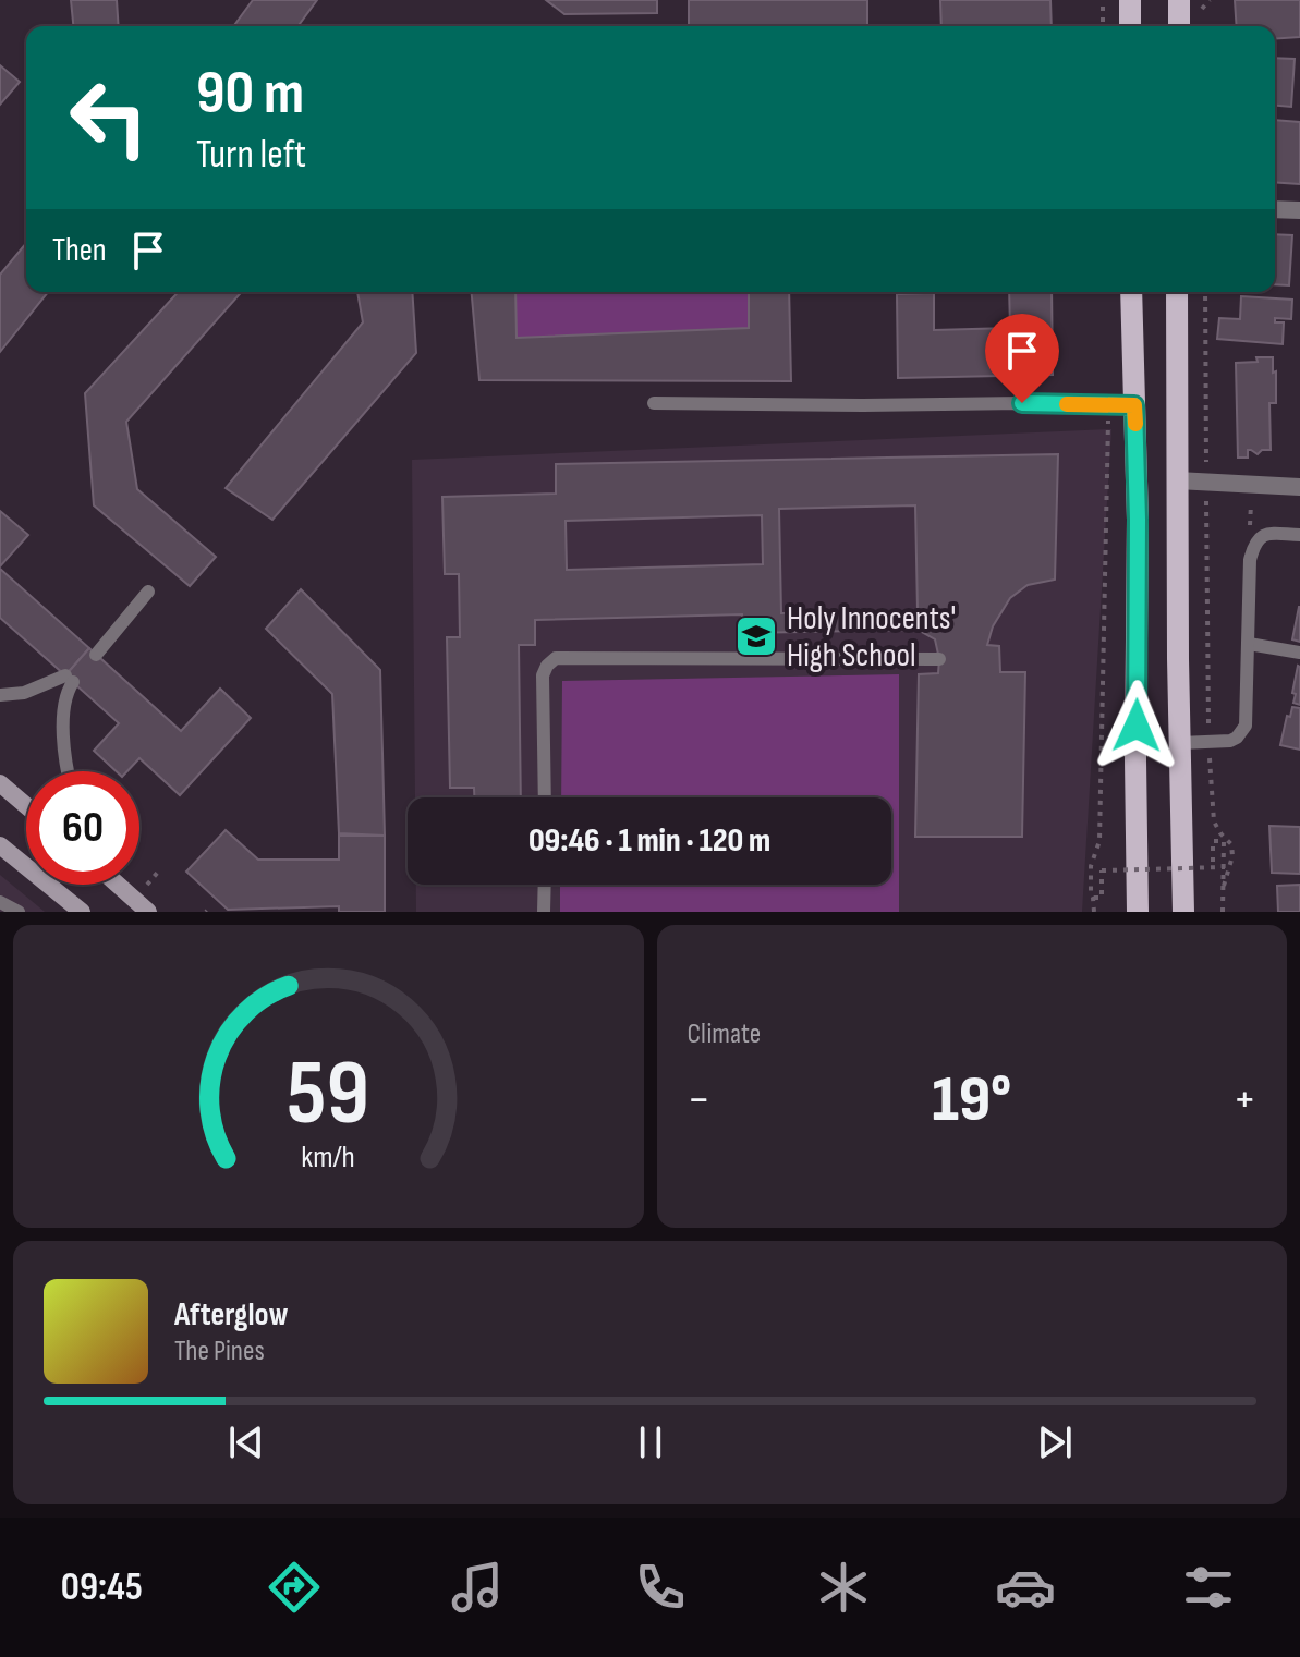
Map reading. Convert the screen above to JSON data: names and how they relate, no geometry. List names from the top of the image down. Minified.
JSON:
{"places":{"school or university":["Holy Innocents' High School"]},"page":{"turn":["90 m","Turn left"],"then":"Then","limit":"60","trip":"09:46 · 1 min · 120 m","tile":"Climate","heat":["−","19°","+"],"song":["Afterglow","The Pines"],"tabs":"09:45","gauge":["59","km/h"]}}
